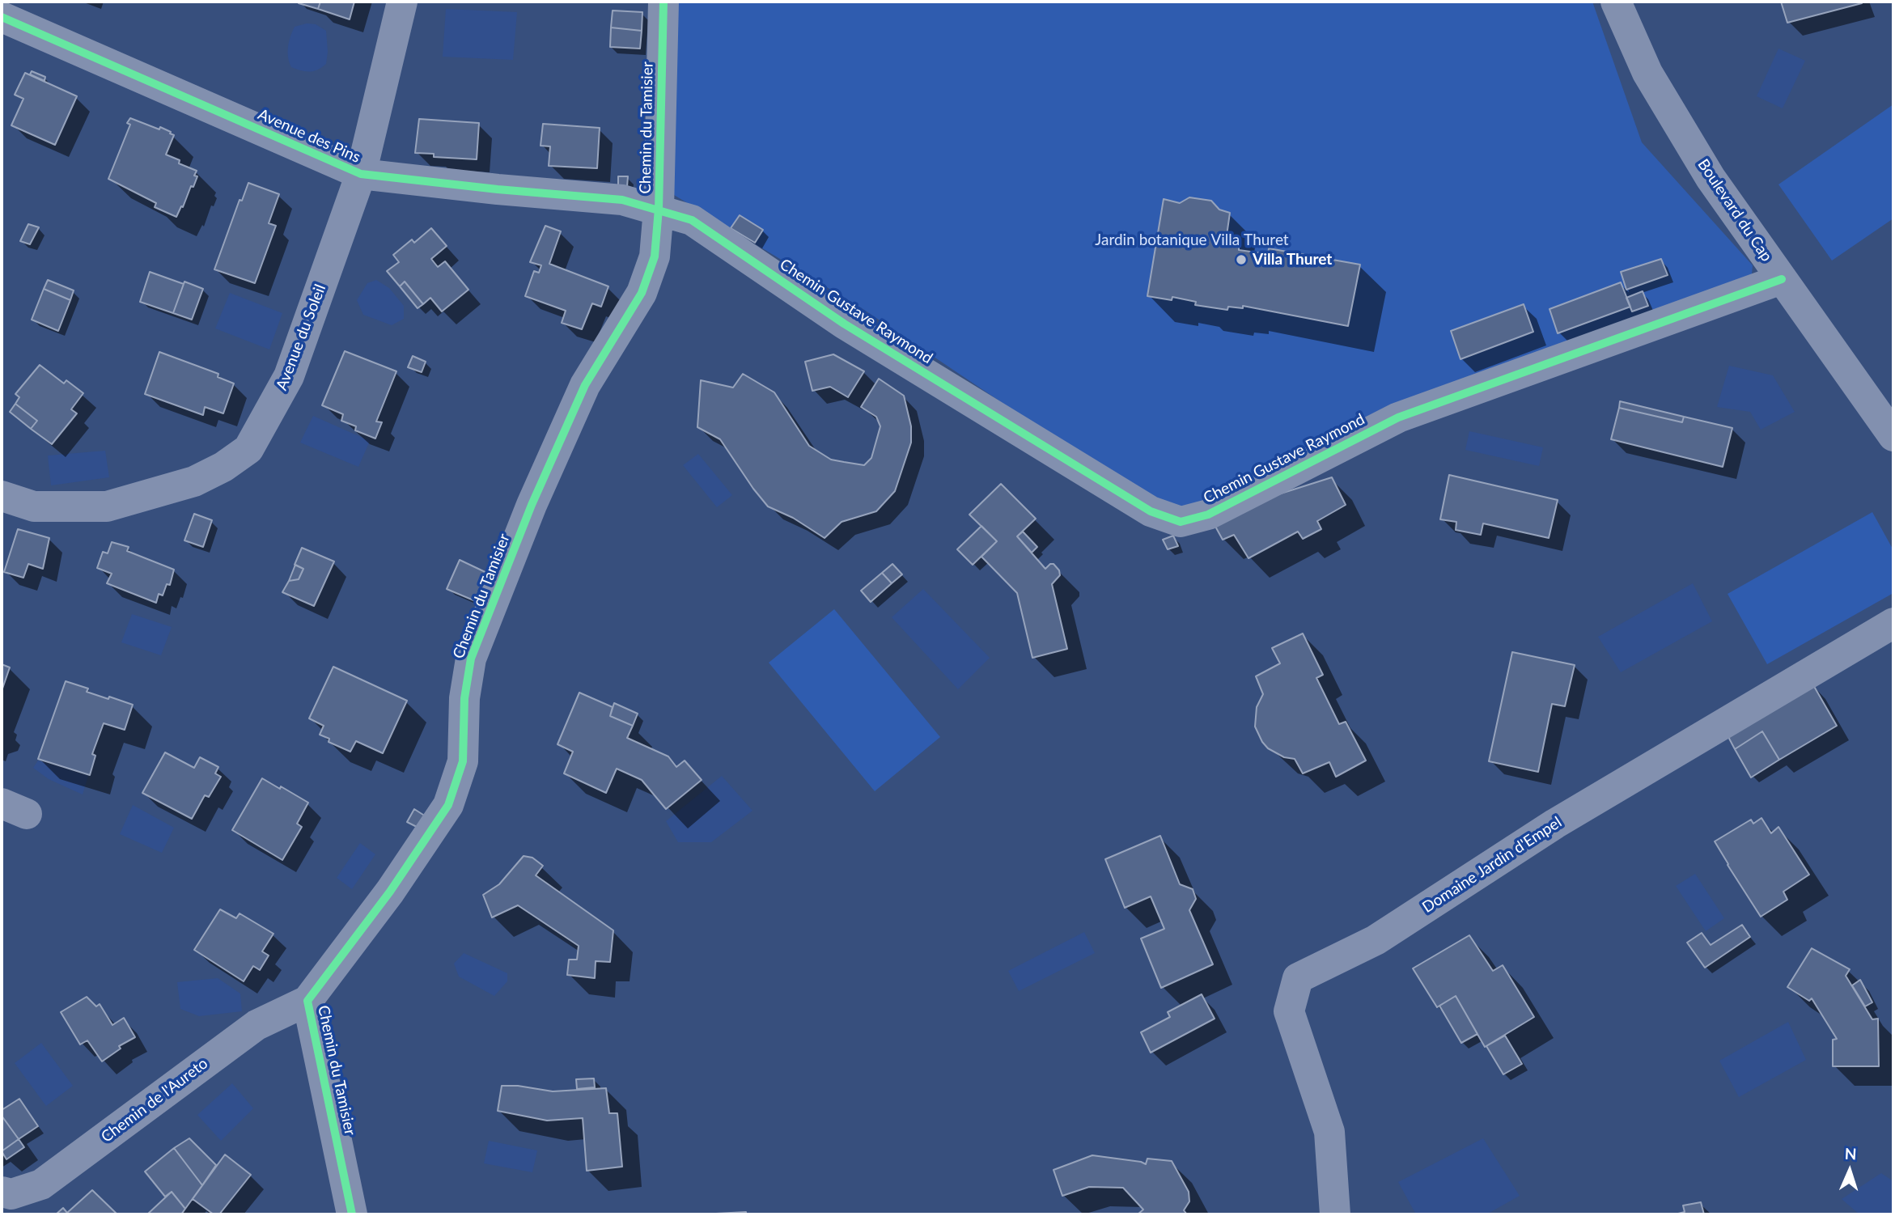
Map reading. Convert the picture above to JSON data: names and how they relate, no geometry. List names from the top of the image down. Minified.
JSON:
{"streets":{"street":["Chemin du Tamisier","Avenue des Pins","Boulevard du Cap","Chemin Gustave Raymond","Avenue du Soleil","Domaine Jardin d'Empel","Chemin de l'Aureto"]},"crossings":[["Chemin du Tamisier","Avenue des Pins"],["Chemin du Tamisier","Chemin Gustave Raymond"],["Chemin du Tamisier","Chemin de l'Aureto"],["Avenue des Pins","Chemin Gustave Raymond"],["Avenue des Pins","Avenue du Soleil"],["Boulevard du Cap","Chemin Gustave Raymond"]],"parks":["Jardin botanique Villa Thuret"],"places":["Villa Thuret"],"north":"top"}
